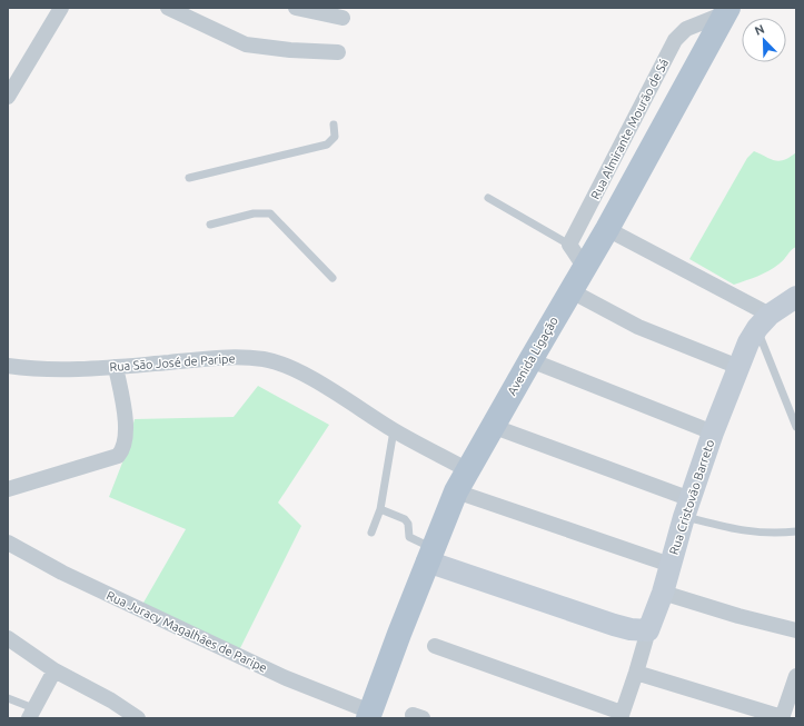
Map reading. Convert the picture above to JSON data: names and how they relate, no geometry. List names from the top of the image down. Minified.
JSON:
{"streets":{"main road":["Avenida Ligação","Rua Cristovão Barreto"],"street":["Rua Almirante Mourão de Sá","Rua São José de Paripe","Rua Juracy Magalhães de Paripe"]},"crossings":[["Rua Almirante Mourão de Sá","Avenida Ligação"],["Avenida Ligação","Rua São José de Paripe"],["Avenida Ligação","Rua Juracy Magalhães de Paripe"]],"north":"top left"}
